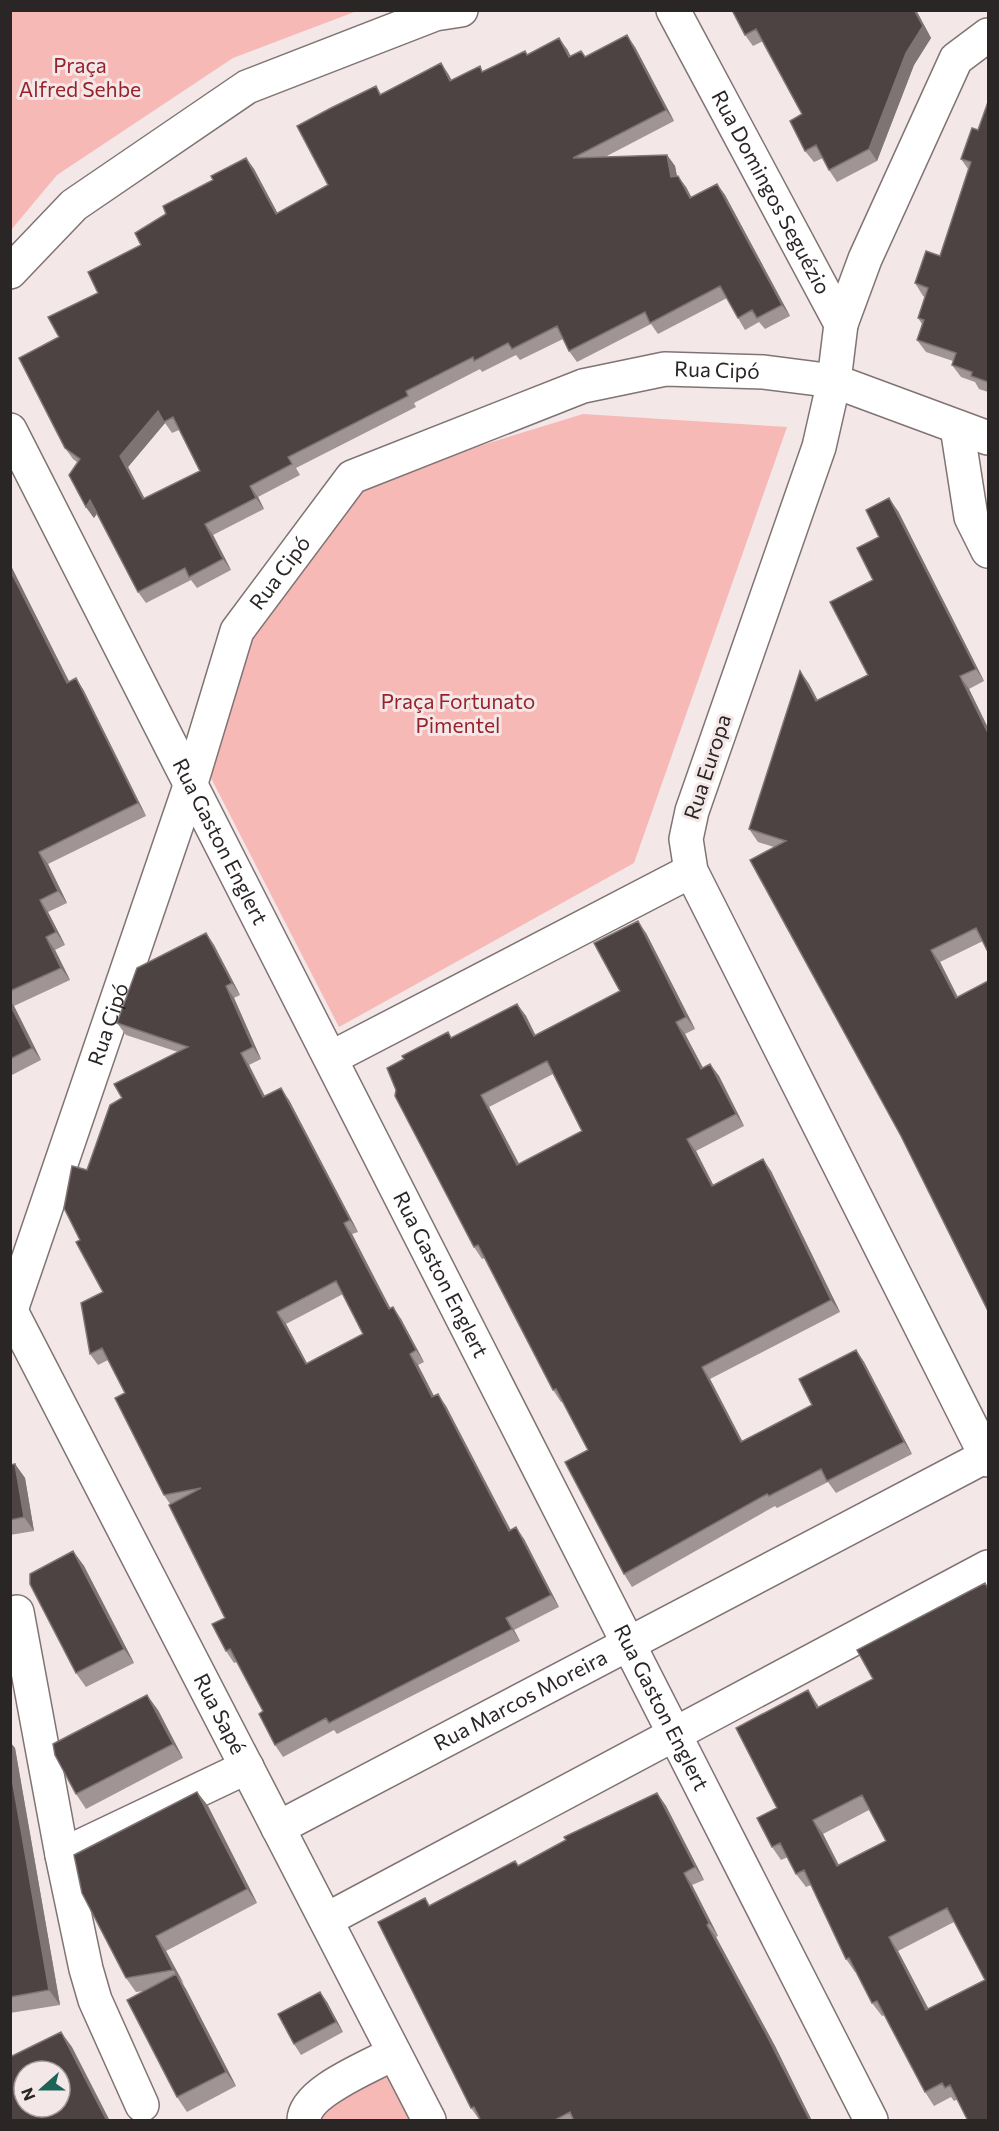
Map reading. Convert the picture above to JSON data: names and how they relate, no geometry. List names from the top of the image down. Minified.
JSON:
{"streets":{"street":["Rua Domingos Seguézio","Rua Cipó","Rua Europa","Rua Gaston Englert","Rua Marcos Moreira","Rua Sapé"]},"crossings":[["Rua Cipó","Rua Europa"],["Rua Cipó","Rua Gaston Englert"],["Rua Cipó","Rua Sapé"],["Rua Europa","Rua Marcos Moreira"],["Rua Gaston Englert","Rua Marcos Moreira"],["Rua Marcos Moreira","Rua Sapé"]],"parks":["Praça Alfred Sehbe","Praça Fortunato Pimentel"],"north":"left"}
